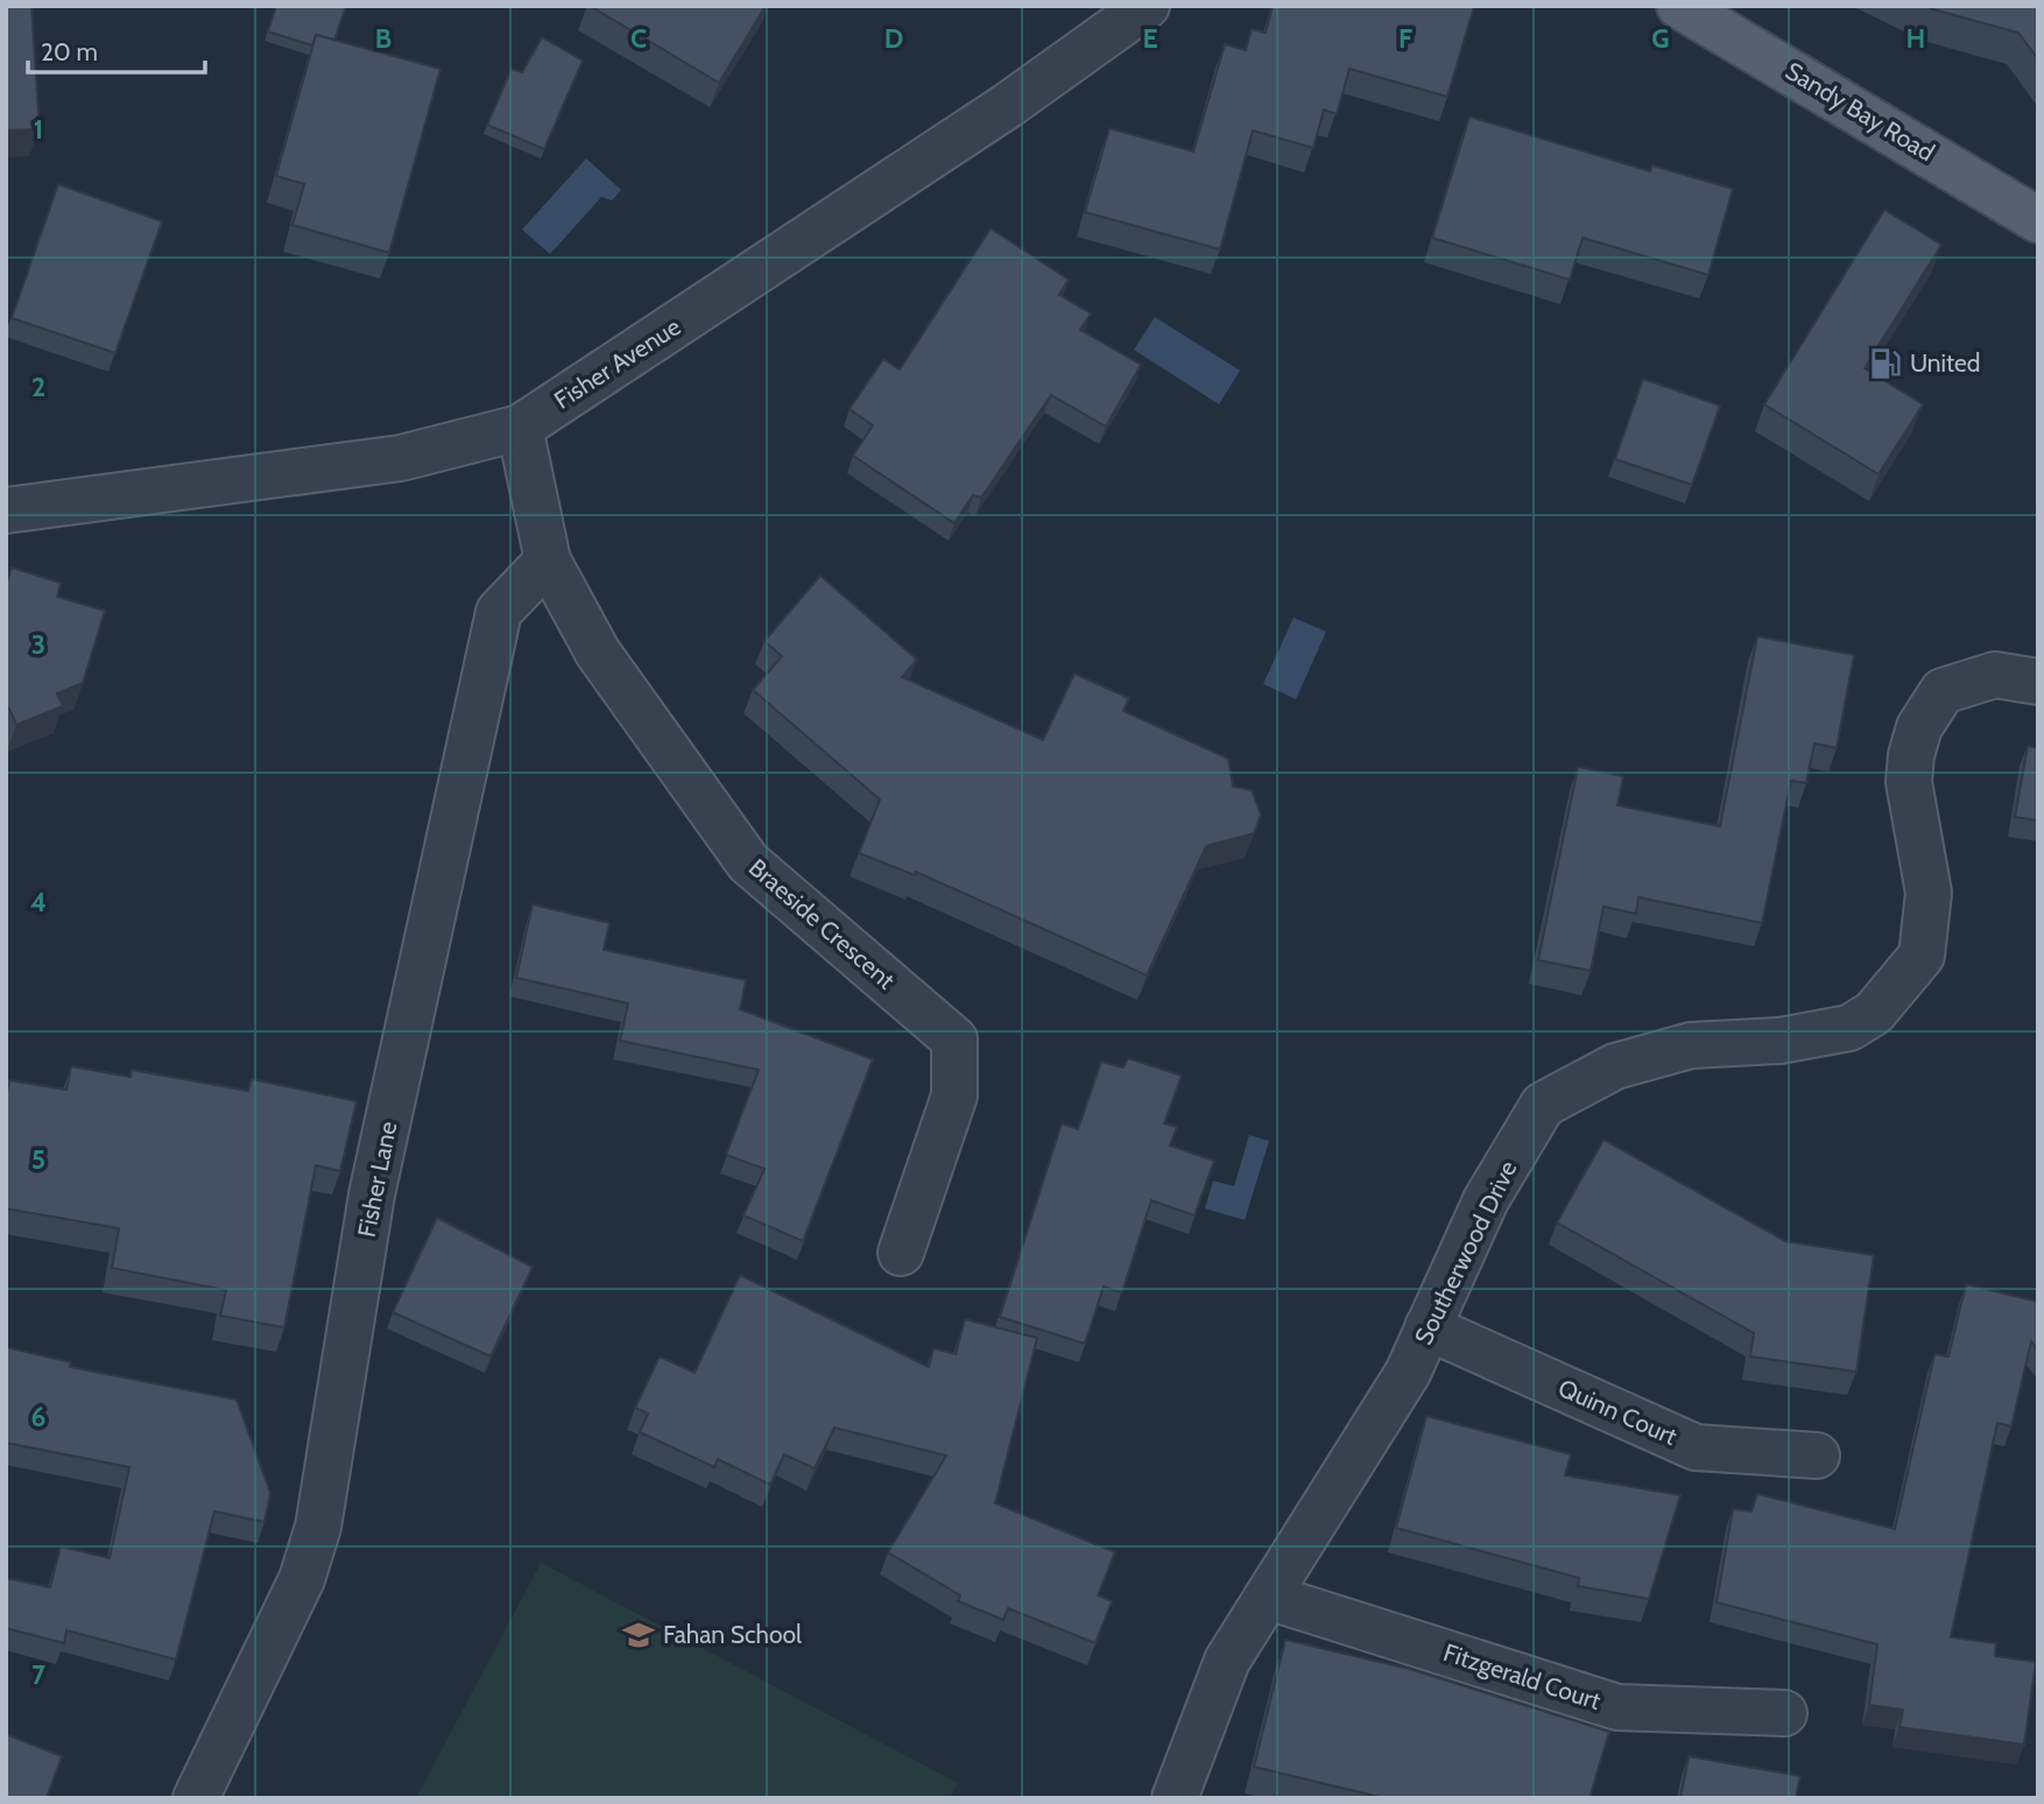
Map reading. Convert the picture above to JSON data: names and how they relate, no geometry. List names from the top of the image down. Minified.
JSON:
{"streets":{"main road":["Sandy Bay Road"],"street":["Fisher Avenue","Braeside Crescent","Fisher Lane","Southerwood Drive","Quinn Court","Fitzgerald Court"]},"crossings":[["Fisher Avenue","Braeside Crescent"],["Braeside Crescent","Fisher Lane"],["Southerwood Drive","Quinn Court"],["Southerwood Drive","Fitzgerald Court"]],"places":{"fuel station":["United"],"school or university":["Fahan School"]},"scale_bar":"20 m","grid":{"columns":["B","C","D","E","F","G","H"],"rows":["1","2","3","4","5","6","7"]}}
